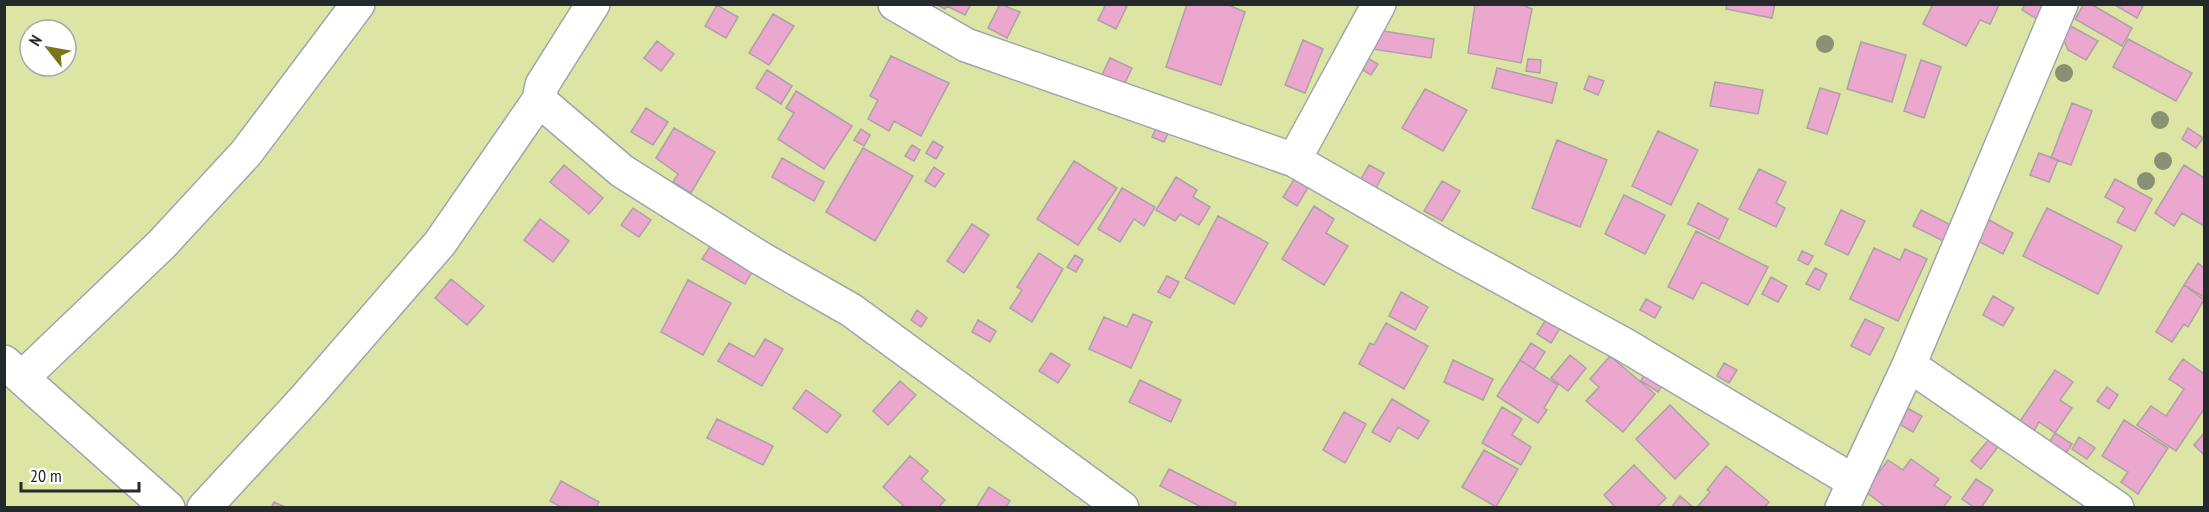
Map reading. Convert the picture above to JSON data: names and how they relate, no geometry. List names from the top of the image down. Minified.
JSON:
{"scale_bar":"20 m","north":"top left"}
